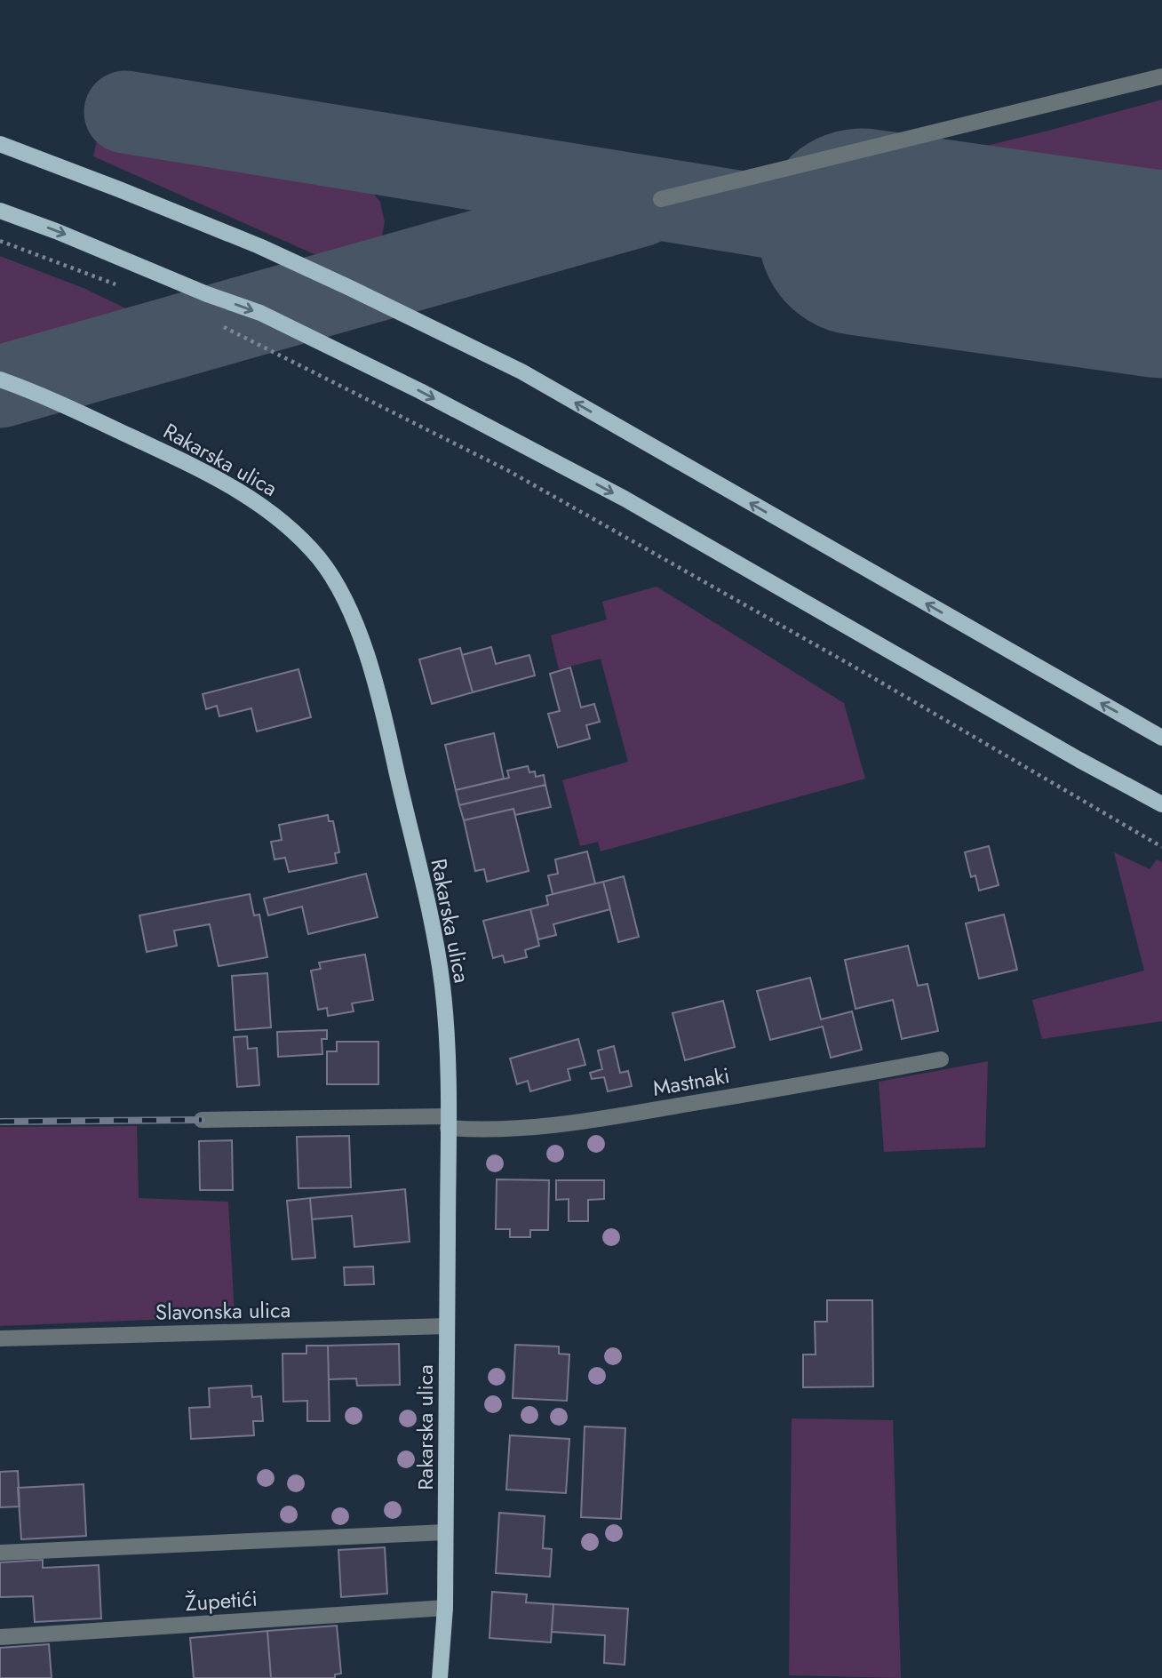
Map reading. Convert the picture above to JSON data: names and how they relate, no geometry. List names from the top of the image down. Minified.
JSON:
{"streets":{"main road":["Rakarska ulica"],"street":["Mastnaki","Slavonska ulica","Župetići"]},"crossings":[["Rakarska ulica","Mastnaki"],["Rakarska ulica","Slavonska ulica"],["Rakarska ulica","Župetići"]]}
